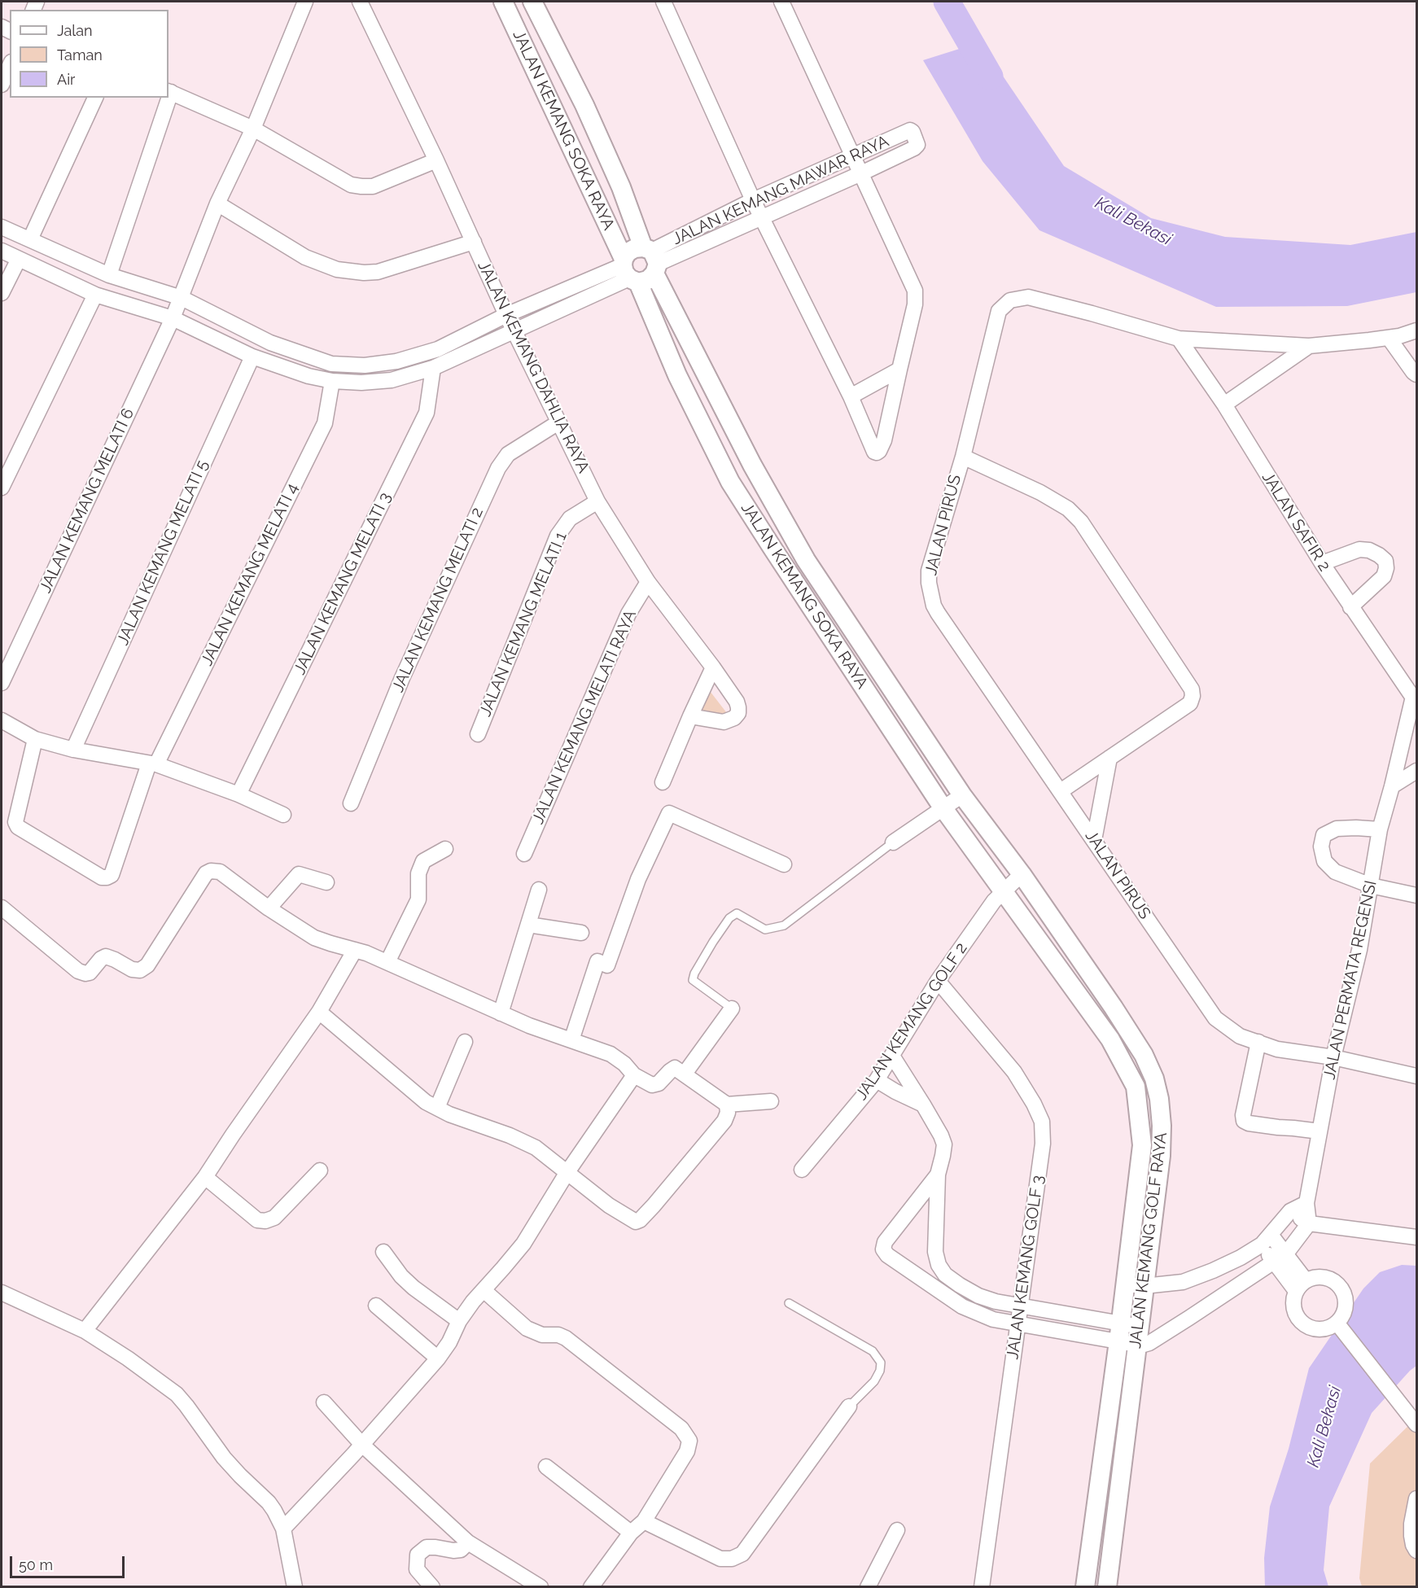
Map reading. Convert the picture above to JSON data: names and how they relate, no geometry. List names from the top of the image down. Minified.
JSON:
{"streets":{"street":["JALAN KEMANG SOKA RAYA","JALAN KEMANG MAWAR RAYA","JALAN KEMANG DAHLIA RAYA","JALAN KEMANG MELATI 6","JALAN SAFIR 2","JALAN PIRUS","JALAN KEMANG MELATI 5","JALAN KEMANG MELATI 4","JALAN KEMANG MELATI 3","JALAN KEMANG MELATI 2","JALAN KEMANG MELATI 1","JALAN KEMANG MELATI RAYA","JALAN PERMATA REGENSI","JALAN KEMANG GOLF 2","JALAN KEMANG GOLF RAYA","JALAN KEMANG GOLF 3"]},"crossings":[["JALAN KEMANG SOKA RAYA","JALAN KEMANG MAWAR RAYA"],["JALAN KEMANG SOKA RAYA","JALAN KEMANG GOLF 2"],["JALAN KEMANG SOKA RAYA","JALAN KEMANG GOLF RAYA"],["JALAN KEMANG DAHLIA RAYA","JALAN KEMANG MELATI 2"],["JALAN KEMANG DAHLIA RAYA","JALAN KEMANG MELATI 1"],["JALAN KEMANG DAHLIA RAYA","JALAN KEMANG MELATI RAYA"],["JALAN SAFIR 2","JALAN PIRUS"],["JALAN SAFIR 2","JALAN PERMATA REGENSI"],["JALAN PIRUS","JALAN PERMATA REGENSI"],["JALAN KEMANG GOLF 2","JALAN KEMANG GOLF RAYA"],["JALAN KEMANG GOLF 2","JALAN KEMANG GOLF 3"]],"water":["Kali Bekasi"],"legend":["Jalan","Taman","Air"],"scale_bar":"50 m"}
